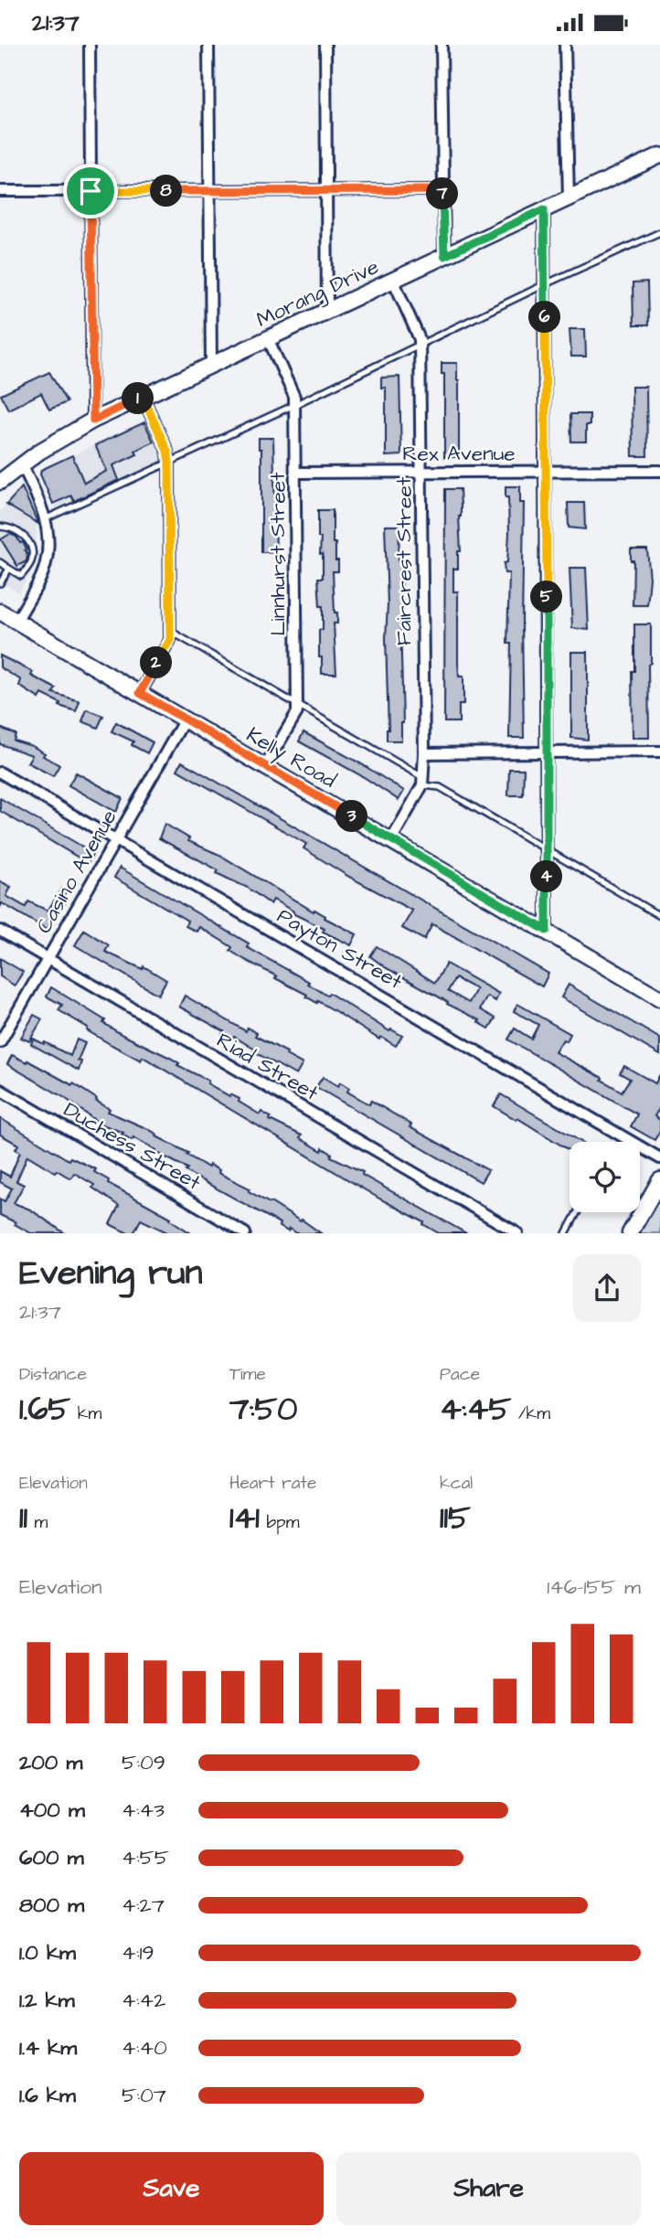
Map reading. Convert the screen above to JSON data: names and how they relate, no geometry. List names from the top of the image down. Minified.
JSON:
{"streets":{"street":["Morang Drive","Rex Avenue","Linnhurst Street","Faircrest Street","Kelly Road","Casino Avenue","Payton Street","Riad Street","Duchess Street"]},"crossings":[["Morang Drive","Linnhurst Street"],["Morang Drive","Faircrest Street"],["Rex Avenue","Linnhurst Street"],["Rex Avenue","Faircrest Street"],["Linnhurst Street","Kelly Road"],["Faircrest Street","Kelly Road"],["Kelly Road","Casino Avenue"],["Casino Avenue","Payton Street"],["Casino Avenue","Riad Street"]],"page":{"status":"21:37","pins":["8","7","6","1","5","2","3","4"],"heading":["Evening run","21:37"],"stats":[["Distance","1.65 km"],["Time","7:50"],["Pace","4:45 /km"],["Elevation","11 m"],["Heart rate","141 bpm"],["kcal","115"]],"chart":["Elevation","146–155 m"],"list":[{"name":"200 m","note":"5:09"},{"name":"400 m","note":"4:43"},{"name":"600 m","note":"4:55"},{"name":"800 m","note":"4:27"},{"name":"1.0 km","note":"4:19"},{"name":"1.2 km","note":"4:42"},{"name":"1.4 km","note":"4:40"},{"name":"1.6 km","note":"5:07"}],"buttons":["Save","Share"]}}
